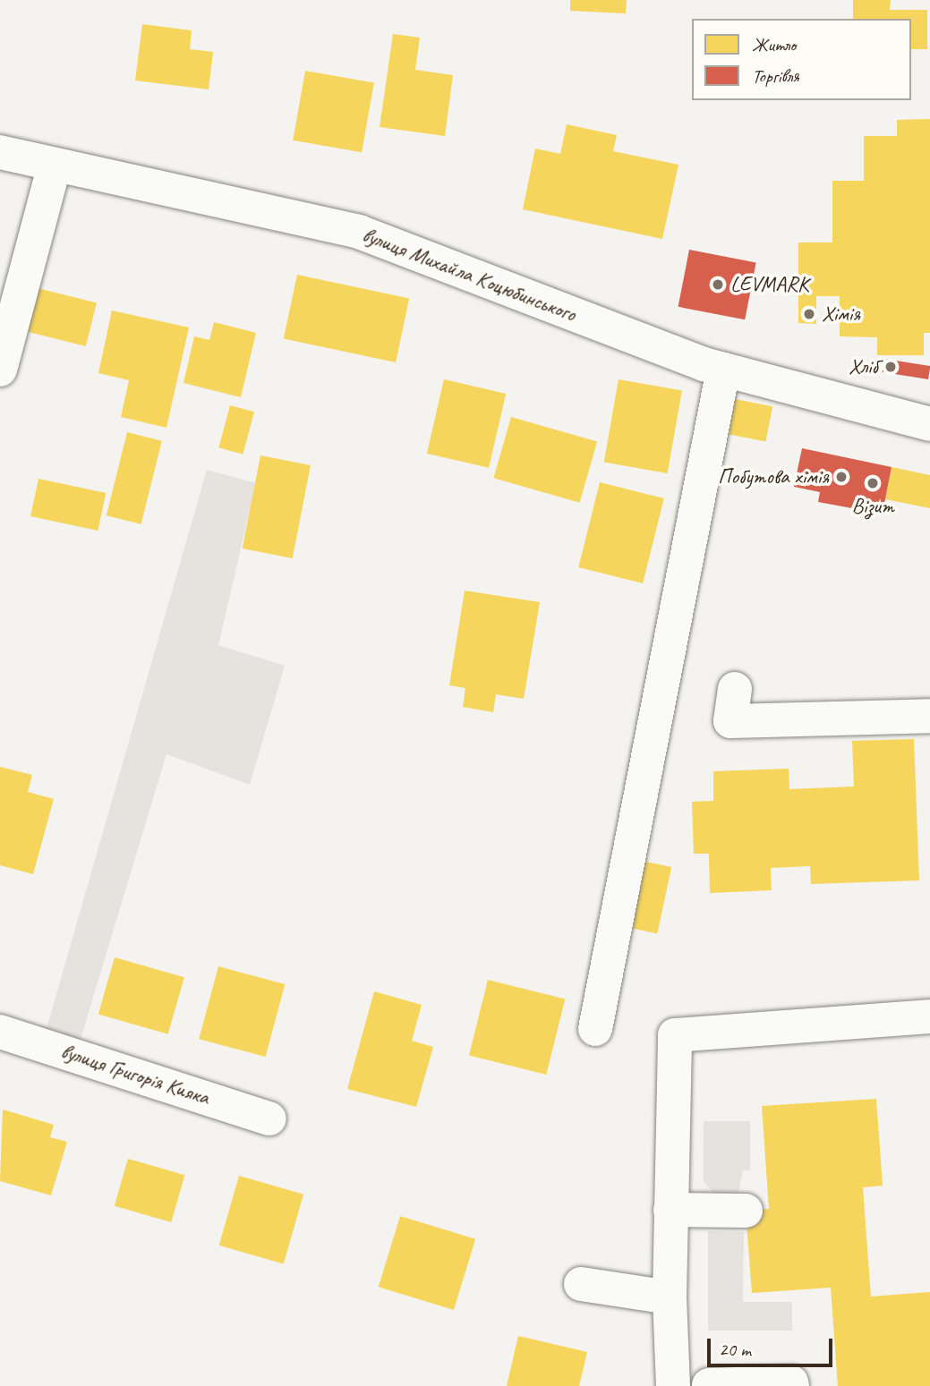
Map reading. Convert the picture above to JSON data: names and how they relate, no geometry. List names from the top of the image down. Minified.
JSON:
{"streets":{"street":["вулиця Михайла Коцюбинського","вулиця Григорія Кияка"]},"places":["LEVMARK","Хімія","Хліб","Побутова хімія","Візит"],"legend":["Житло","Торгівля"],"scale_bar":"20 m"}
